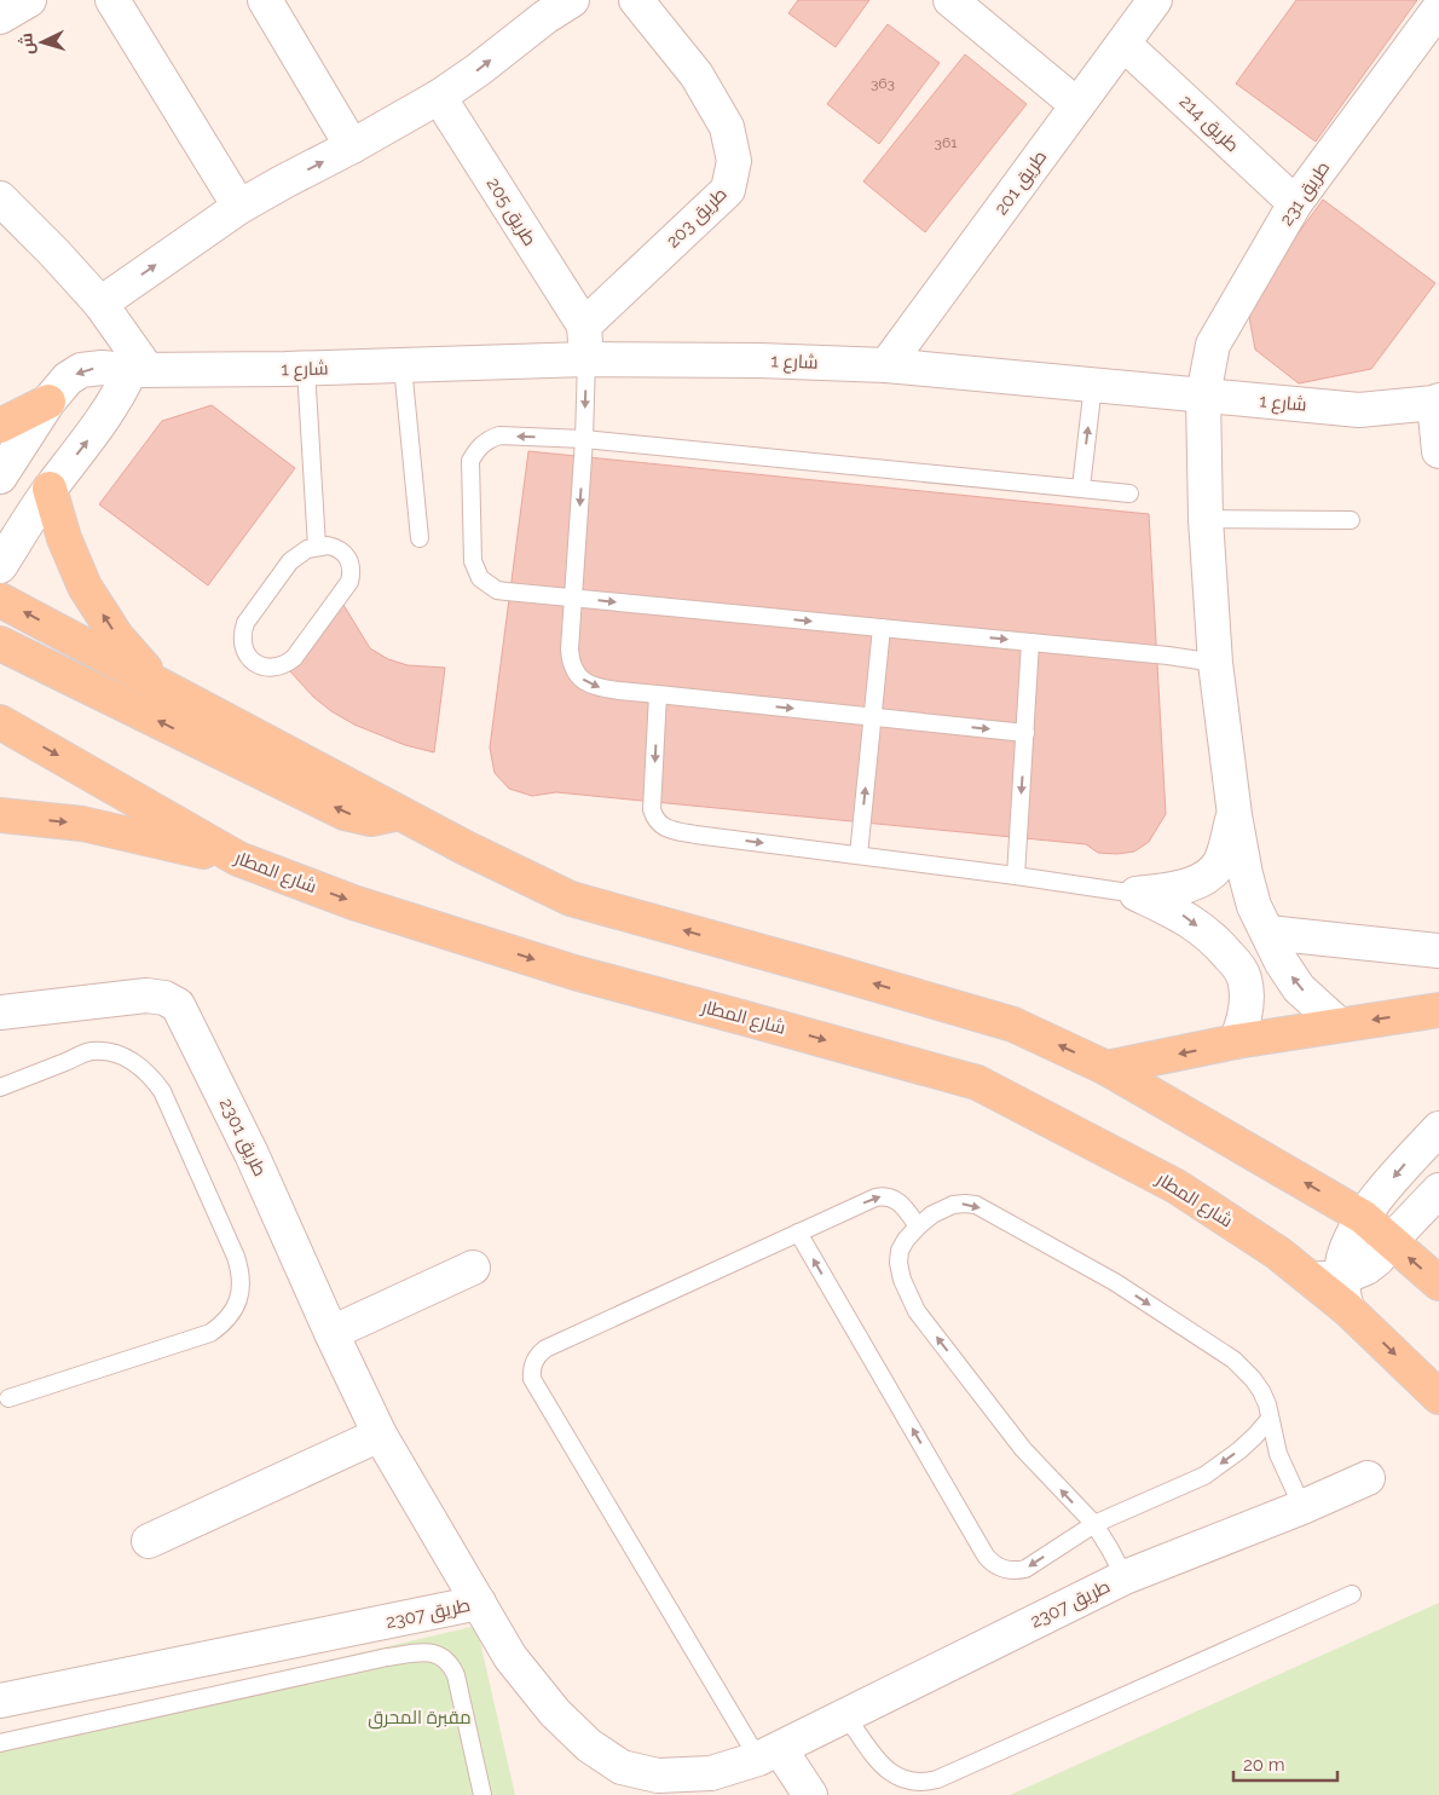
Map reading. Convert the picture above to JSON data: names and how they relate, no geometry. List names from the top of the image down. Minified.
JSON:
{"streets":{"main road":["شارع المطار"],"street":["طريق 214","طريق 201","طريق 231","طريق 205","طريق 203","شارع 1","طريق 2301","طريق 2307"]},"crossings":[["طريق 214","طريق 201"],["طريق 214","طريق 231"],["طريق 201","شارع 1"],["طريق 231","شارع 1"],["طريق 205","طريق 203"],["طريق 2301","طريق 2307"]],"parks":["مقبرة المحرق"],"house_numbers":["363","361"],"scale_bar":"20 m","north":"left"}
